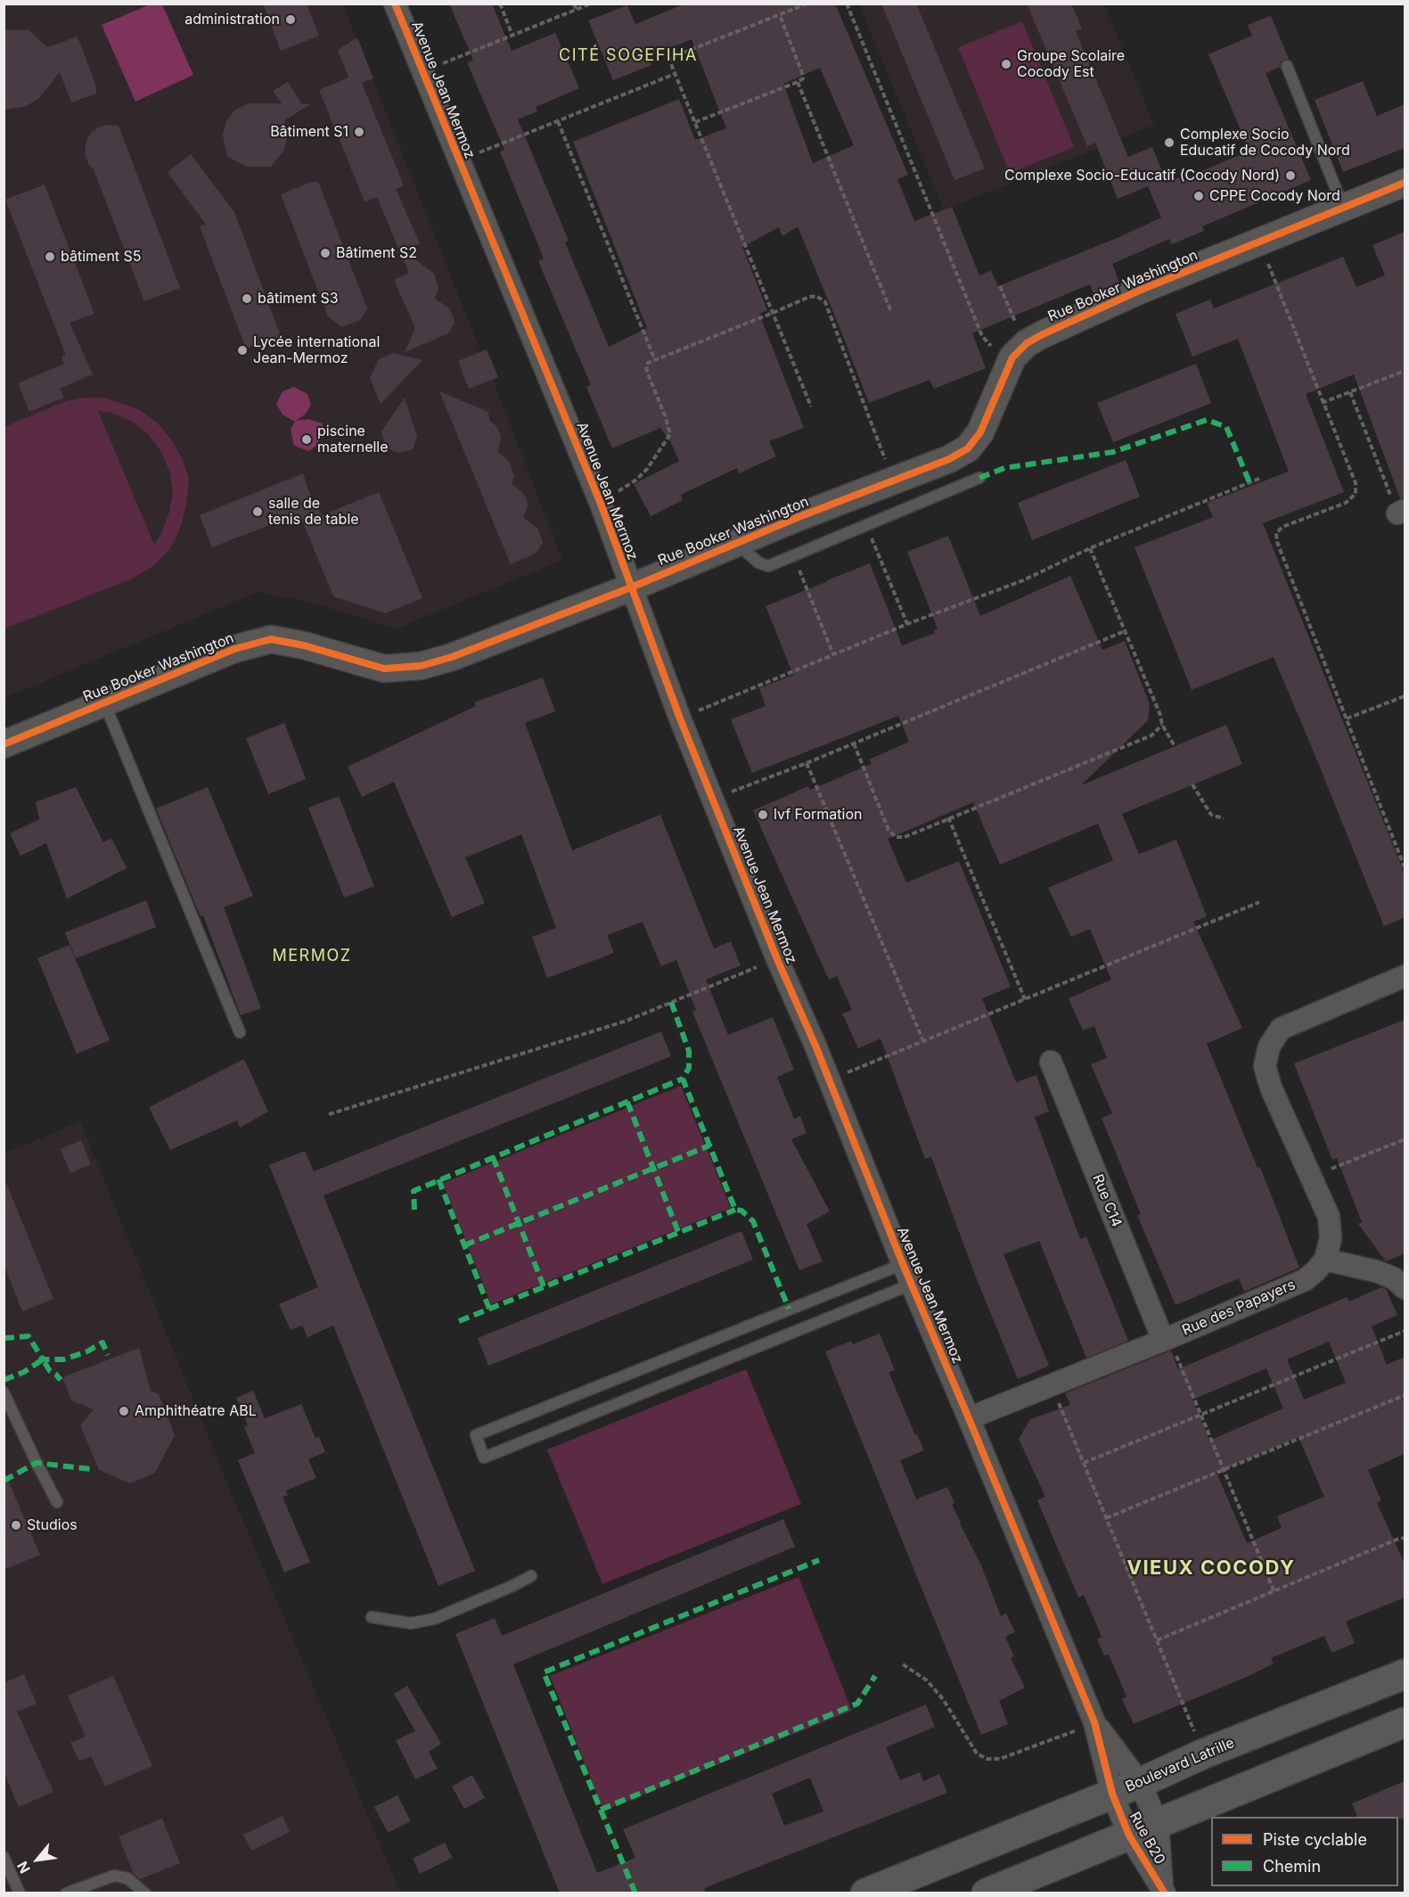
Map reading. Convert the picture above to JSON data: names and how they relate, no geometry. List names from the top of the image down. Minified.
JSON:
{"streets":{"main road":["Boulevard Latrille"],"street":["Avenue Jean Mermoz","Rue Booker Washington","Rue C14","Rue des Papayers","Rue B20"]},"crossings":[["Avenue Jean Mermoz","Rue Booker Washington"],["Avenue Jean Mermoz","Rue des Papayers"],["Avenue Jean Mermoz","Boulevard Latrille"],["Avenue Jean Mermoz","Rue B20"],["Rue C14","Rue des Papayers"],["Boulevard Latrille","Rue B20"]],"districts":["CITÉ SOGEFIHA","MERMOZ","VIEUX COCODY"],"places":["administration","Groupe Scolaire Cocody Est","Bâtiment S1","Complexe Socio Educatif de Cocody Nord","Complexe Socio-Educatif (Cocody Nord)","CPPE Cocody Nord","Bâtiment S2","bâtiment S5","bâtiment S3","Lycée international Jean-Mermoz","piscine maternelle","salle de tenis de table","lvf Formation","Amphithéatre ABL","Studios"],"legend":["Piste cyclable","Chemin"],"north":"bottom left"}
